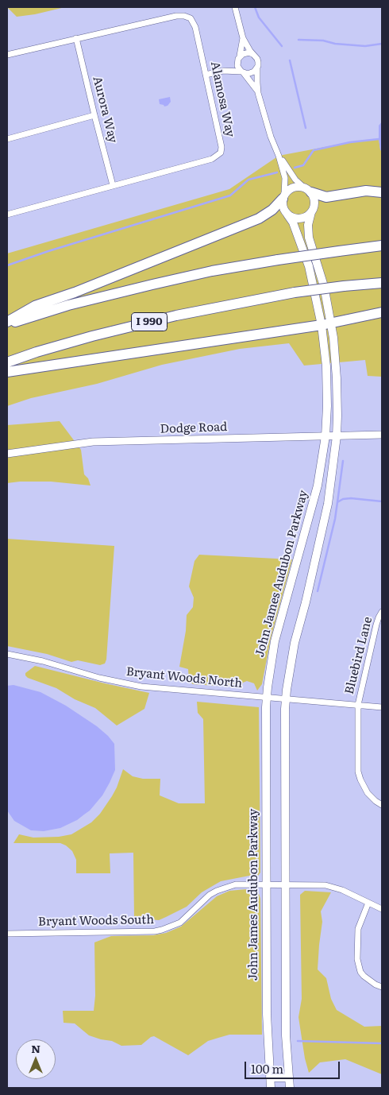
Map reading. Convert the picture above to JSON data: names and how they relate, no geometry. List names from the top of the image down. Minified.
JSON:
{"streets":{"highway":["I 990"],"main road":["John James Audubon Parkway"],"street":["Alamosa Way","Aurora Way","Dodge Road","Bluebird Lane","Bryant Woods North","Bryant Woods South"]},"crossings":[["Alamosa Way","Aurora Way"],["Dodge Road","John James Audubon Parkway"],["John James Audubon Parkway","Bryant Woods North"],["John James Audubon Parkway","Bryant Woods South"],["Bluebird Lane","Bryant Woods North"]],"scale_bar":"100 m","north":"top"}
